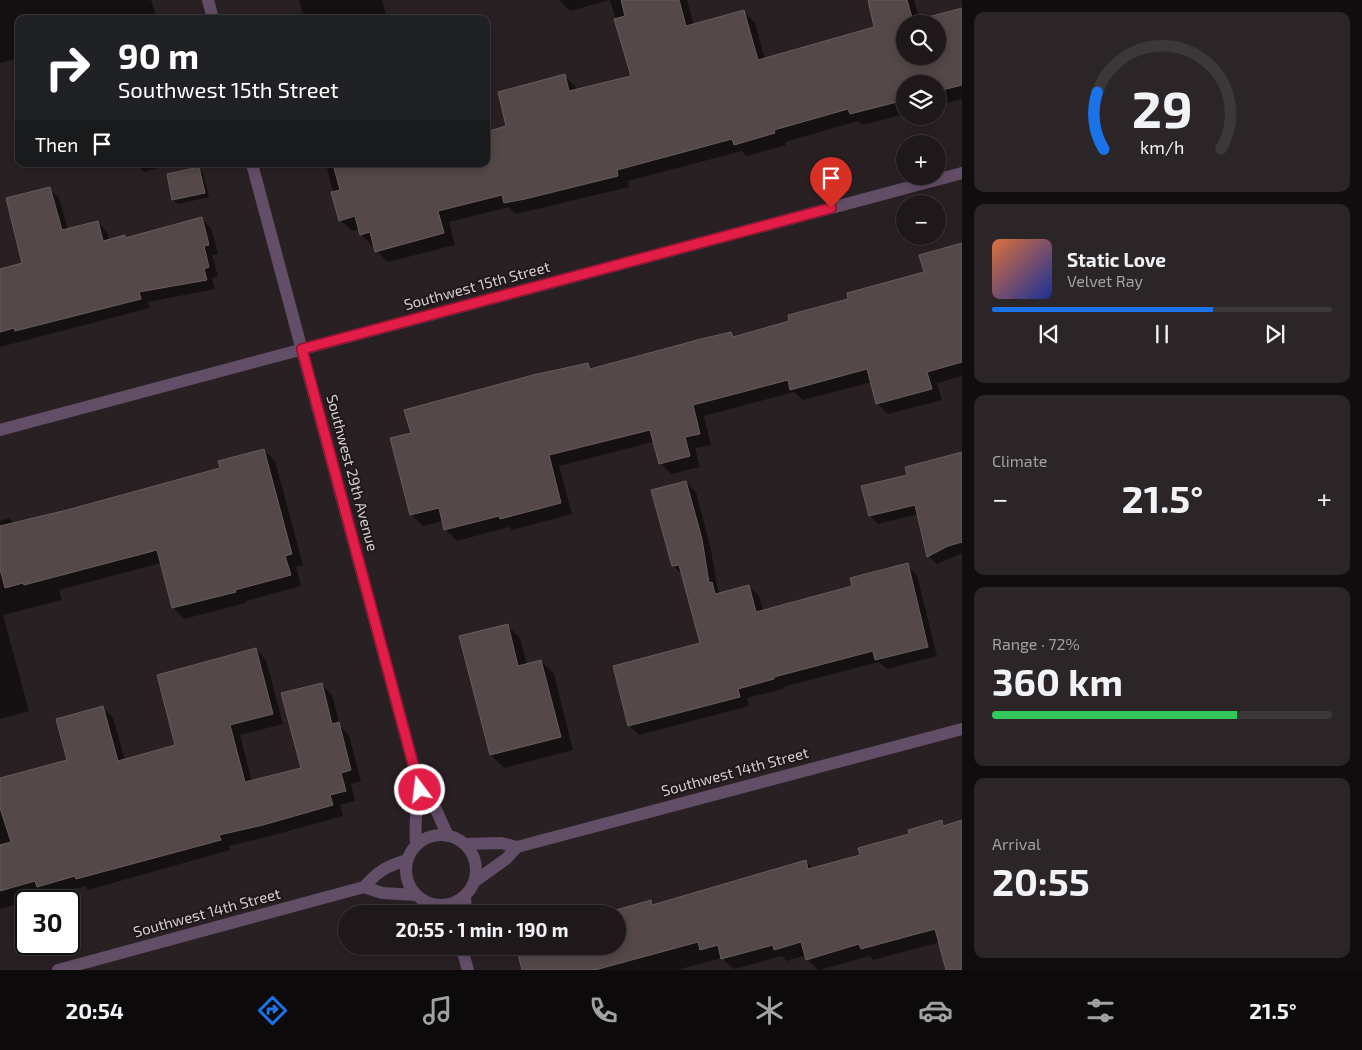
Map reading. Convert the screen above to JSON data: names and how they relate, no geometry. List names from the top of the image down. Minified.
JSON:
{"streets":{"street":["Southwest 15th Street","Southwest 29th Avenue","Southwest 14th Street"]},"crossings":[["Southwest 15th Street","Southwest 29th Avenue"]],"page":{"map_buttons":["+","−"],"turn":["90 m","Southwest 15th Street"],"then":"Then","song":["Static Love","Velvet Ray"],"tile":["Climate",["Range · 72%","360 km"],["Arrival","20:55"]],"heat":["−","21.5°","+"],"limit":"30","trip":"20:55 · 1 min · 190 m","tabs":["20:54","21.5°"],"gauge":["29","km/h"]}}
